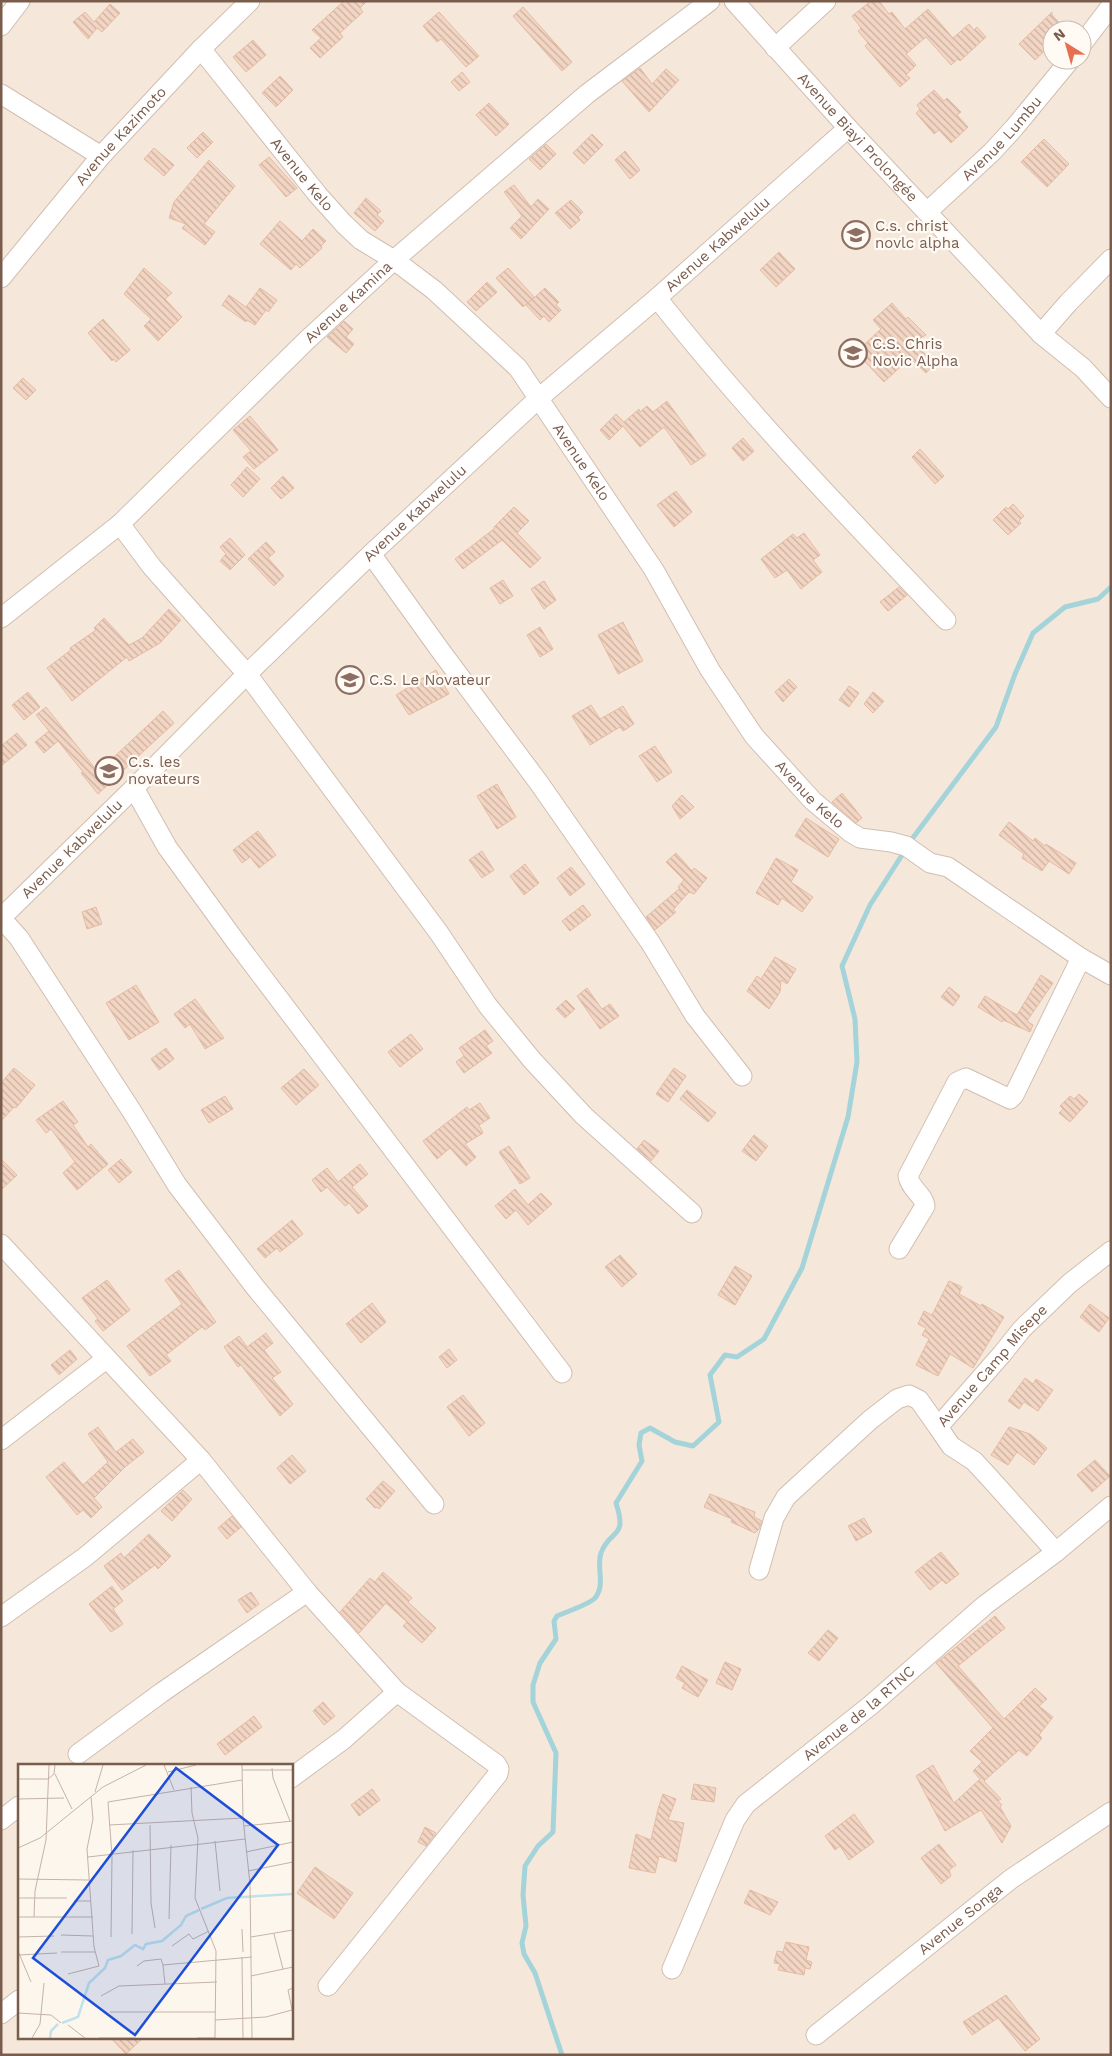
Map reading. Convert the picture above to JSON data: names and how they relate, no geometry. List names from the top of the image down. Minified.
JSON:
{"streets":{"street":["Avenue Kazimoto","Avenue Biayi Prolongée","Avenue Lumbu","Avenue Kelo","Avenue Kabwelulu","Avenue Kamina","Avenue Camp Misepe","Avenue de la RTNC","Avenue Songa"]},"crossings":[["Avenue Kazimoto","Avenue Kelo"],["Avenue Biayi Prolongée","Avenue Lumbu"],["Avenue Biayi Prolongée","Avenue Kabwelulu"],["Avenue Kelo","Avenue Kabwelulu"],["Avenue Kelo","Avenue Kamina"],["Avenue Camp Misepe","Avenue de la RTNC"]],"places":{"school or university":["C.s. christ novlc alpha","C.S. Chris Novic Alpha","C.S. Le Novateur","C.s. les novateurs"]},"north":"top left"}
